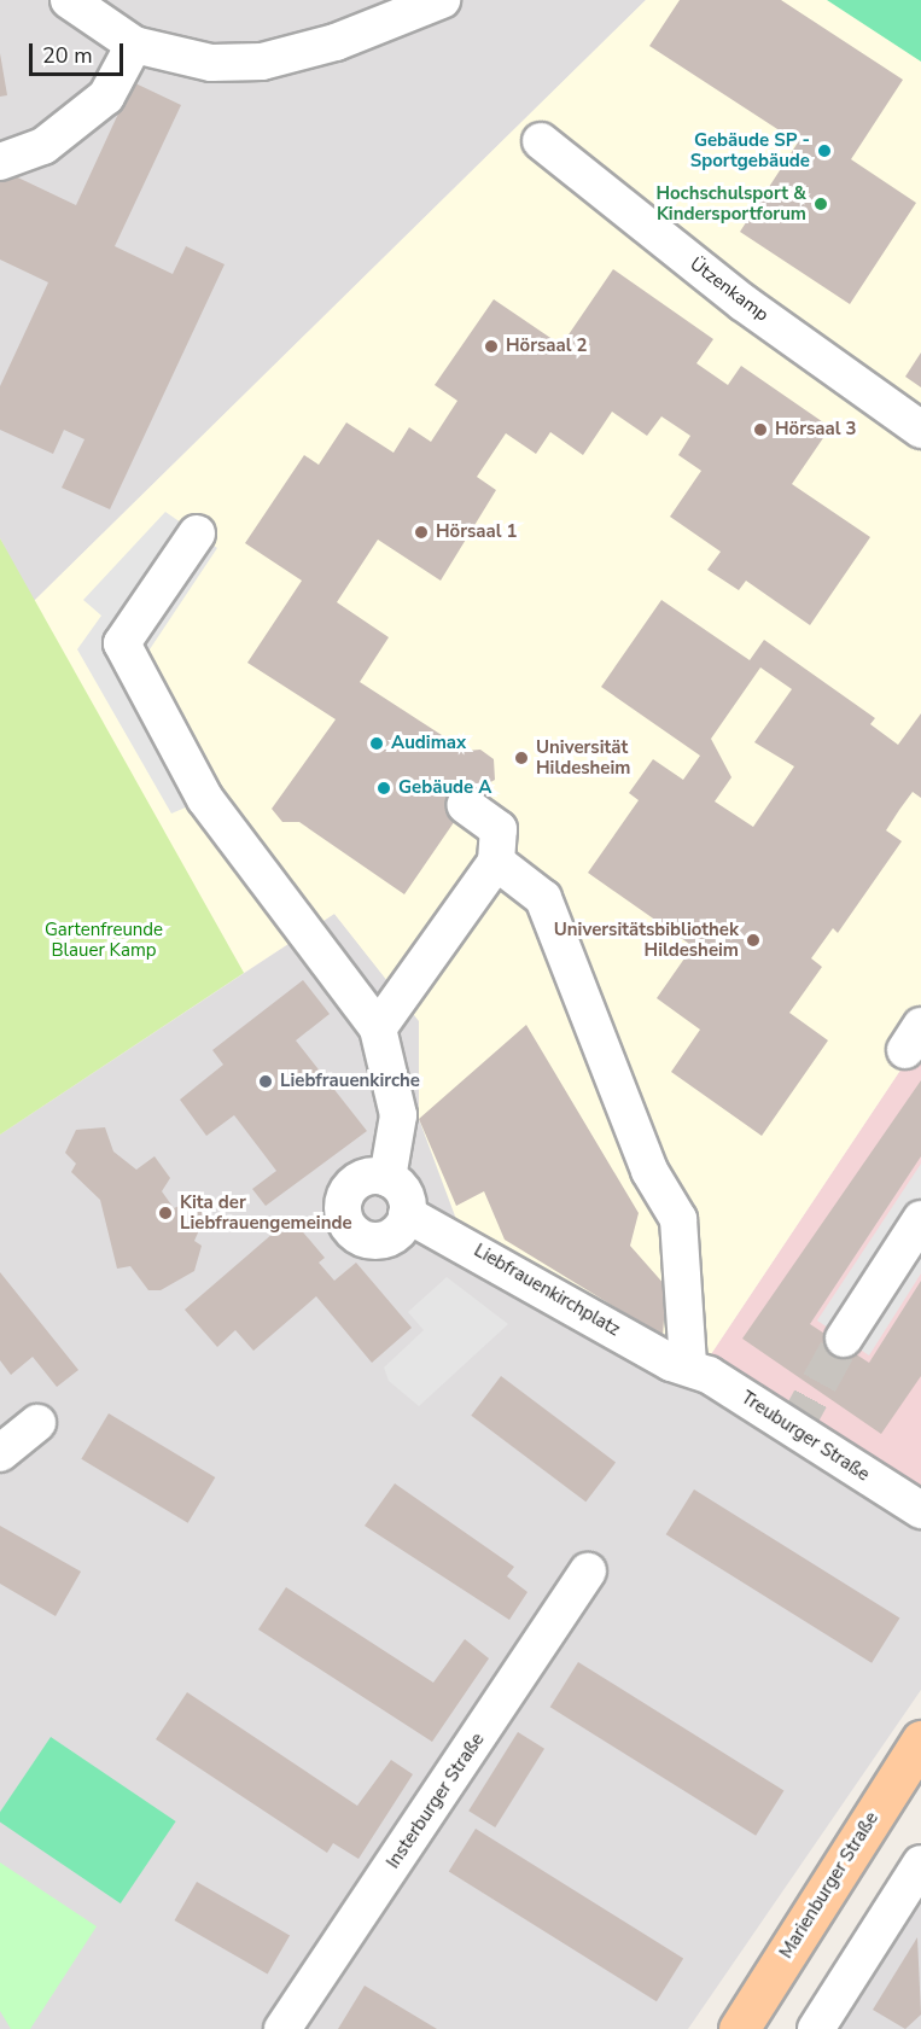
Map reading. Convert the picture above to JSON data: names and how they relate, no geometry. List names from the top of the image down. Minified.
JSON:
{"streets":{"main road":["Marienburger Straße"],"street":["Ützenkamp","Liebfrauenkirchplatz","Treuburger Straße","Insterburger Straße"]},"crossings":[["Liebfrauenkirchplatz","Treuburger Straße"]],"parks":["Gartenfreunde Blauer Kamp"],"places":["Gebäude SP - Sportgebäude","Hochschulsport & Kindersportforum","Hörsaal 2","Hörsaal 3","Hörsaal 1","Audimax","Universität Hildesheim","Gebäude A","Universitätsbibliothek Hildesheim","Liebfrauenkirche","Kita der Liebfrauengemeinde"],"scale_bar":"20 m"}
